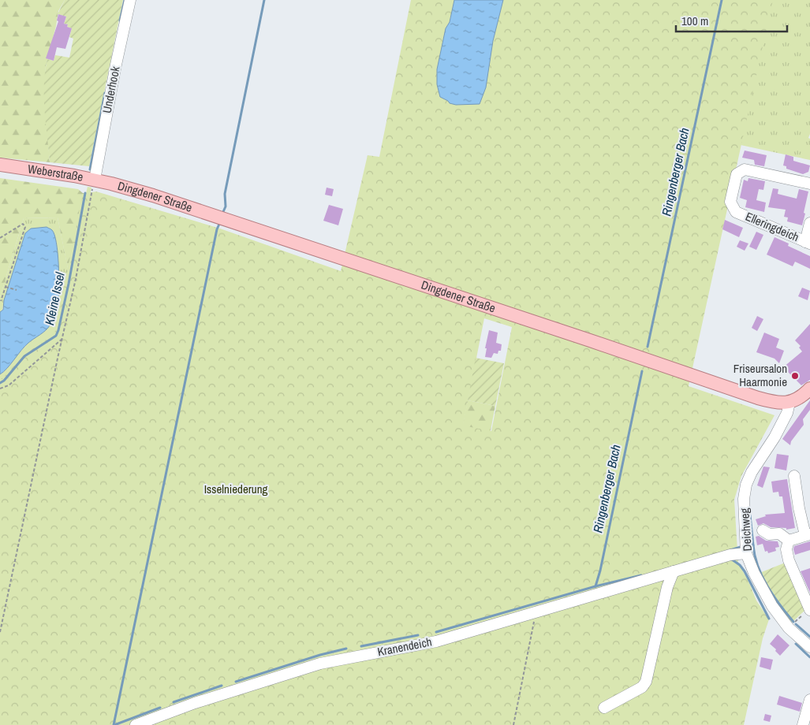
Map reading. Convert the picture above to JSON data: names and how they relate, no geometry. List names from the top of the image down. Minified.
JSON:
{"streets":{"main road":["Weberstraße","Dingdener Straße"],"street":["Underhook","Elleringdeich","Deichweg","Kranendeich"]},"crossings":[["Underhook","Weberstraße"],["Weberstraße","Dingdener Straße"],["Dingdener Straße","Deichweg"],["Deichweg","Kranendeich"]],"water":["Ringenberger Bach","Kleine Issel"],"parks":["Isselniederung"],"places":["Friseursalon Haarmonie"],"scale_bar":"100 m"}
